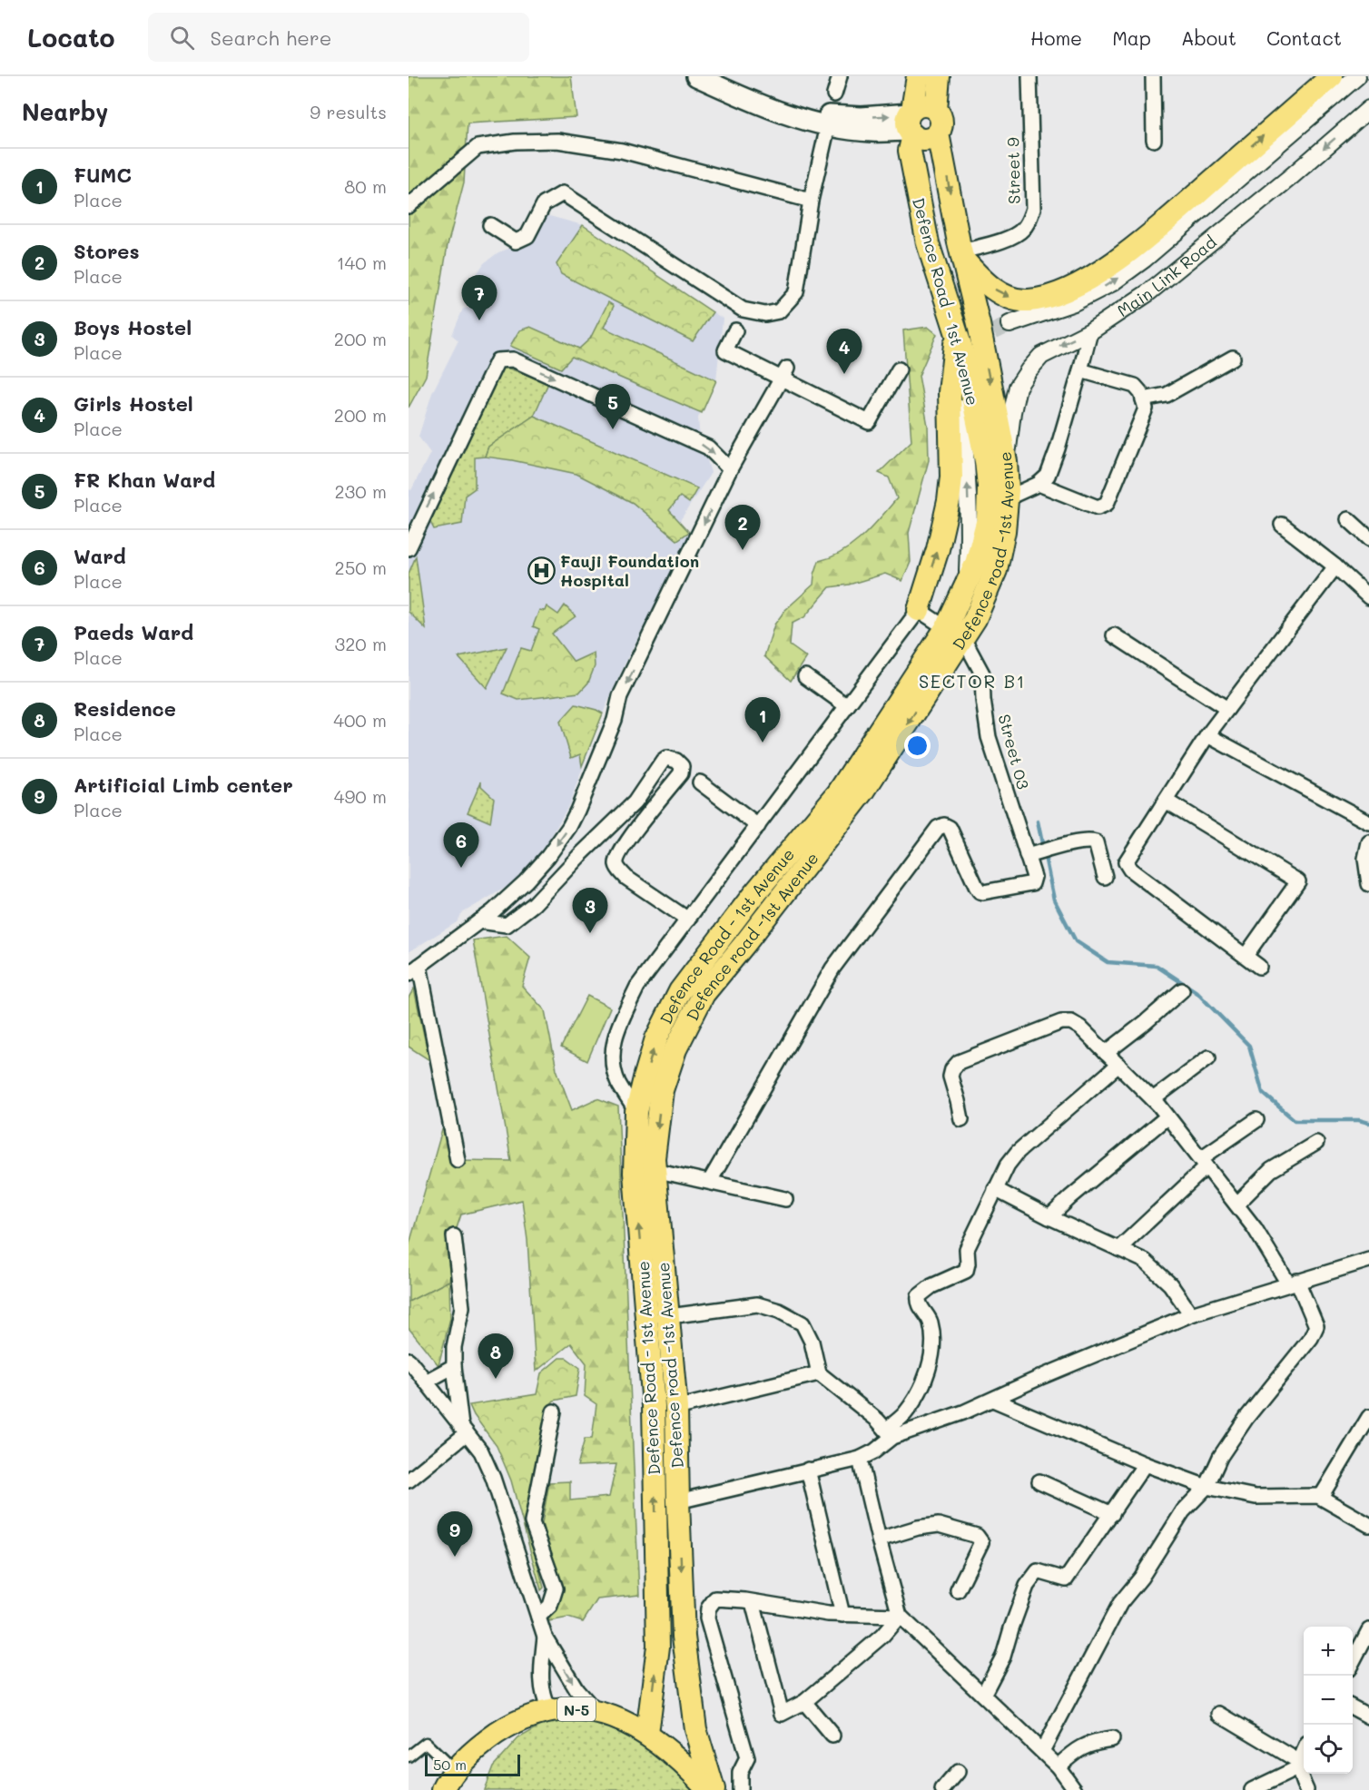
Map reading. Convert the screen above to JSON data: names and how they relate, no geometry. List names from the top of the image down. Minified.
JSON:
{"streets":{"main road":["Defence Road - 1st Avenue","Defence road -1st Avenue","N-5"],"street":["Street 9","Main Link Road","Street 03"]},"crossings":[["Street 9","Defence road -1st Avenue"],["Main Link Road","Defence road -1st Avenue"],["Defence Road - 1st Avenue","Defence road -1st Avenue"],["Defence Road - 1st Avenue","Street 03"],["Defence Road - 1st Avenue","N-5"],["Defence road -1st Avenue","Street 03"]],"one_way":["Defence Road - 1st Avenue","Defence road -1st Avenue"],"districts":["SECTOR B1"],"places":{"hospital":["Fauji Foundation Hospital"]},"scale_bar":"50 m","page":{"header":"Locato","search":"Search here","nav":["Home","Map","About","Contact"],"heading":["Nearby","9 results"],"list":[{"mark":"1","name":"FUMC","note":"Place","value":"80 m"},{"mark":"2","name":"Stores","note":"Place","value":"140 m"},{"mark":"3","name":"Boys Hostel","note":"Place","value":"200 m"},{"mark":"4","name":"Girls Hostel","note":"Place","value":"200 m"},{"mark":"5","name":"FR Khan Ward","note":"Place","value":"230 m"},{"mark":"6","name":"Ward","note":"Place","value":"250 m"},{"mark":"7","name":"Paeds Ward","note":"Place","value":"320 m"},{"mark":"8","name":"Residence","note":"Place","value":"400 m"},{"mark":"9","name":"Artificial Limb center","note":"Place","value":"490 m"}],"pins":["7","4","5","2","1","6","3","8","9"],"map_buttons":["+","−"],"scale":"50 m"}}
